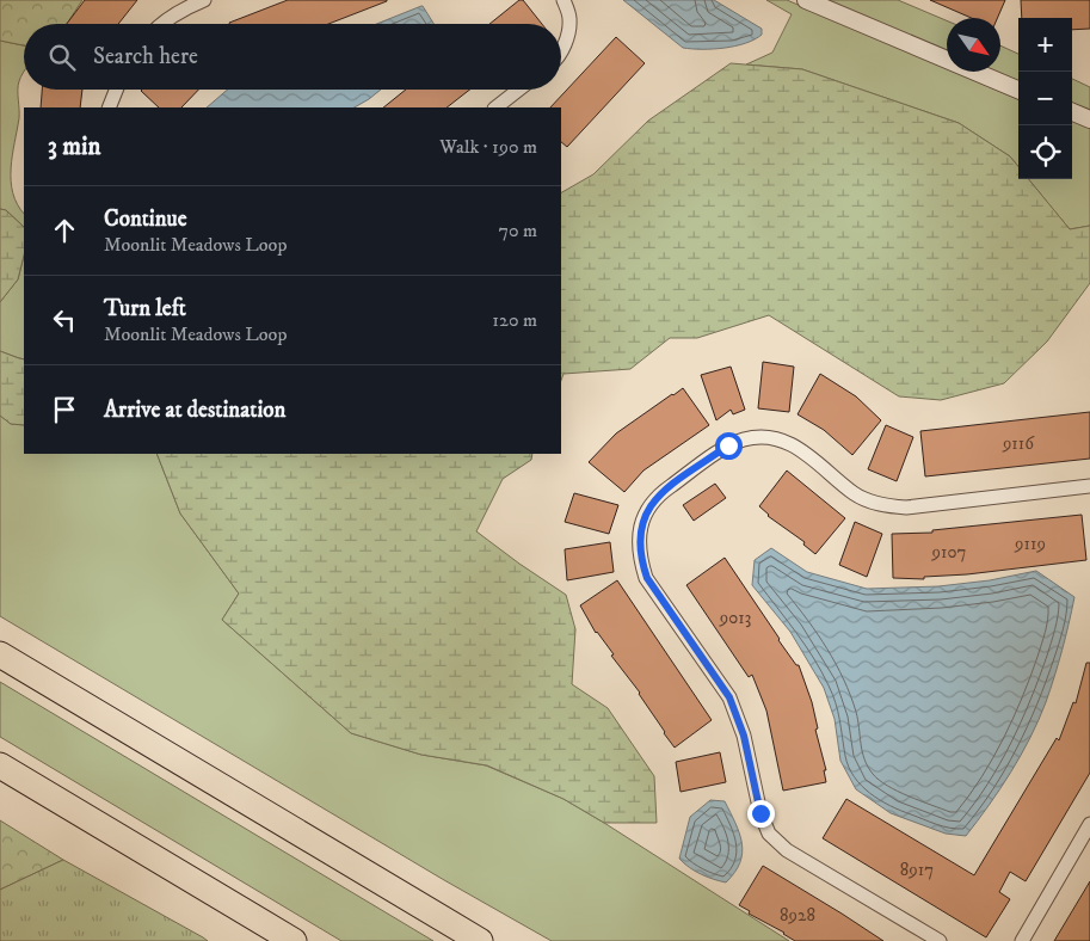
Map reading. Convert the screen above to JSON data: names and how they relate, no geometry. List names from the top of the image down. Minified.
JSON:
{"house_numbers":["9116","9119","9107","9013","8917","8928"],"north":"bottom right","page":{"map_buttons":["+","−"],"search":"Search here","heading":["3 min","Walk · 190 m"],"list":[["Continue","Moonlit Meadows Loop","70 m"],["Turn left","Moonlit Meadows Loop","120 m"],"Arrive at destination"]}}
